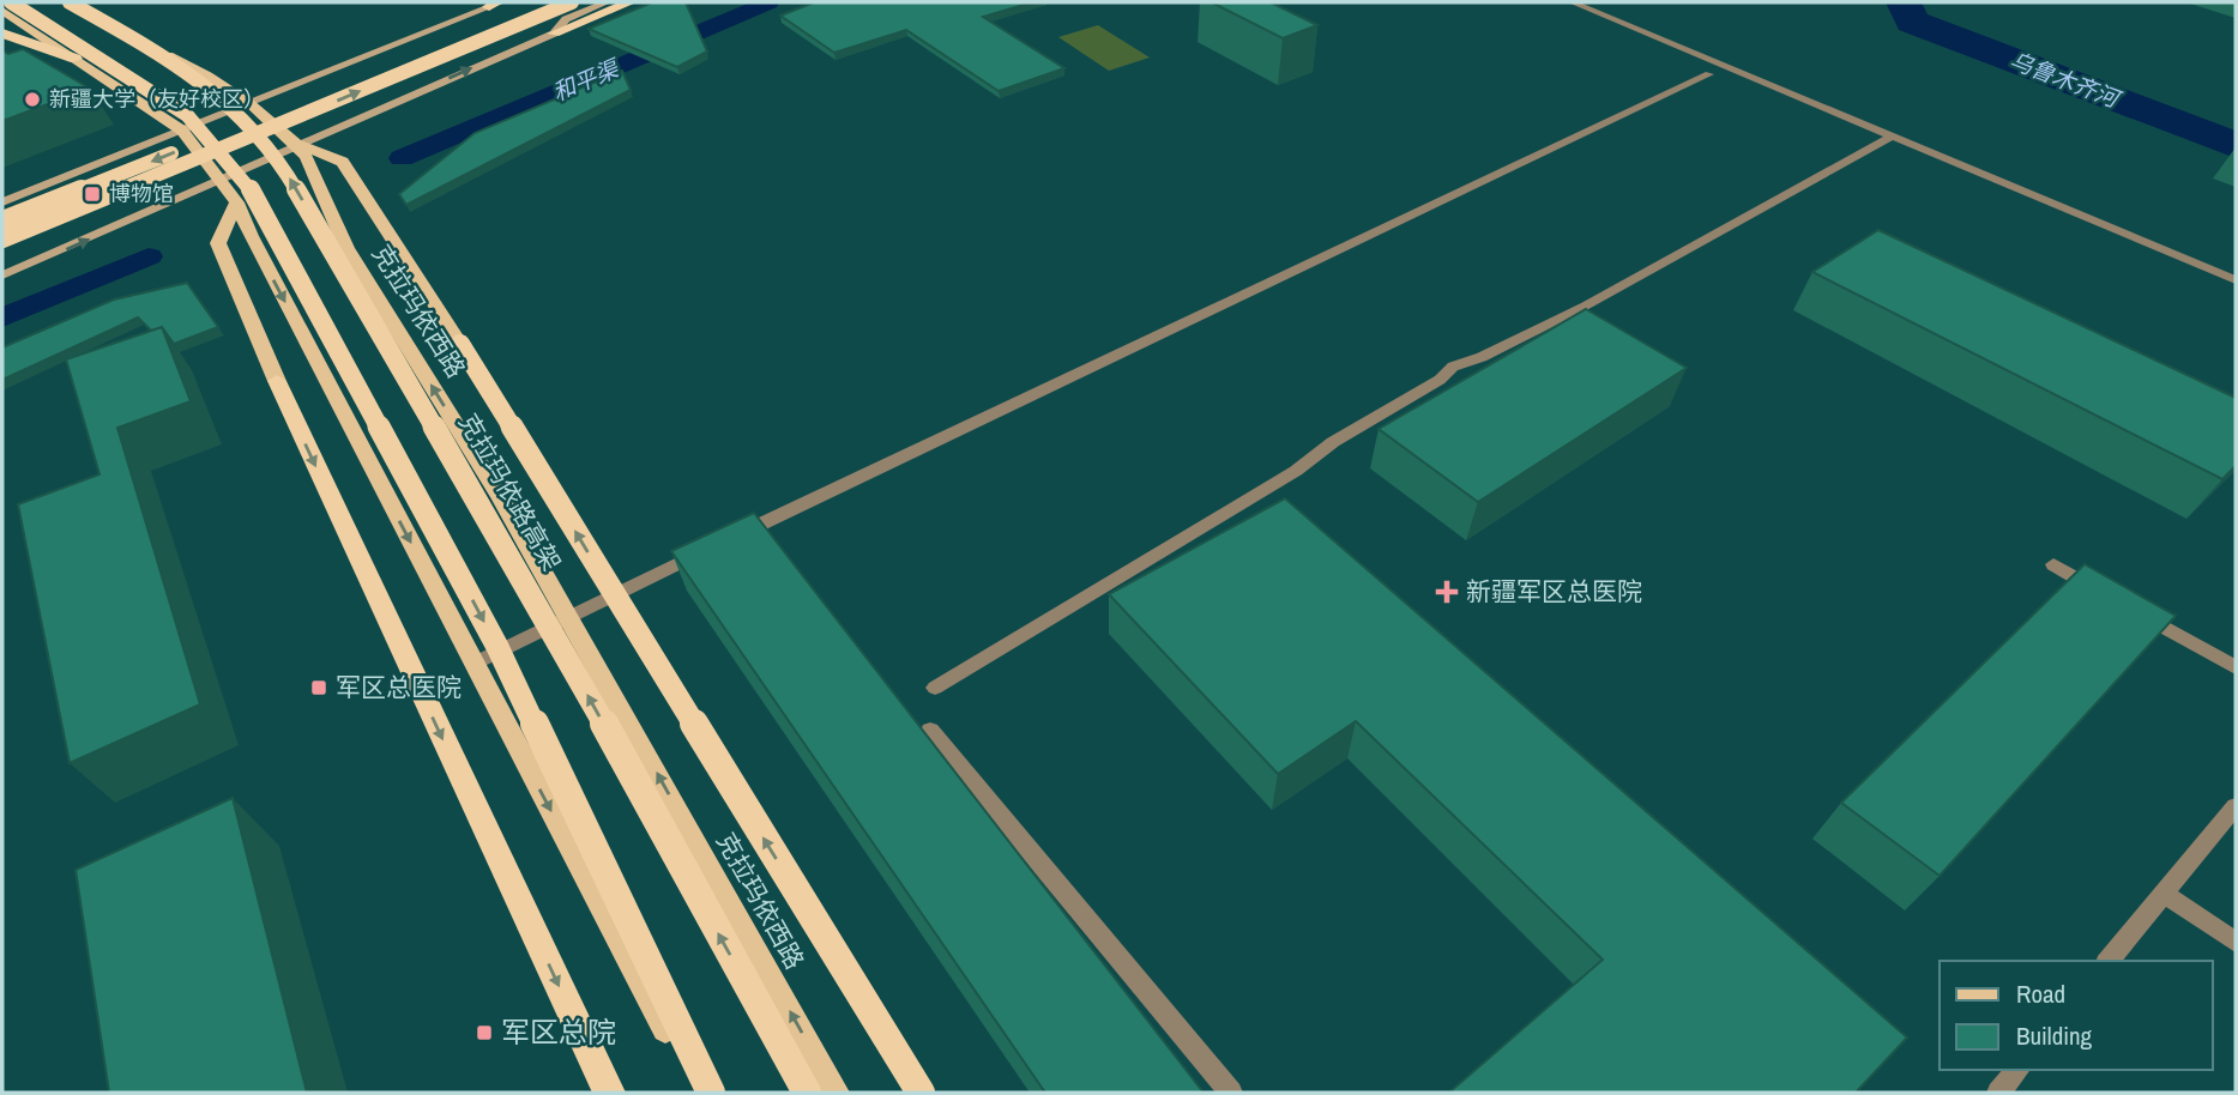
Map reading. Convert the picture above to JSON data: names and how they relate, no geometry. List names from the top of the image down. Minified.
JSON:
{"streets":{"highway":["克拉玛依路高架"],"main road":["克拉玛依西路"]},"crossings":[["克拉玛依西路","克拉玛依路高架"]],"water":["乌鲁木齐河","和平渠"],"places":{"other":["新疆大学（友好校区）"],"transit":["博物馆","军区总医院","军区总院"],"health":["新疆军区总医院"]},"legend":["Road","Building"]}
